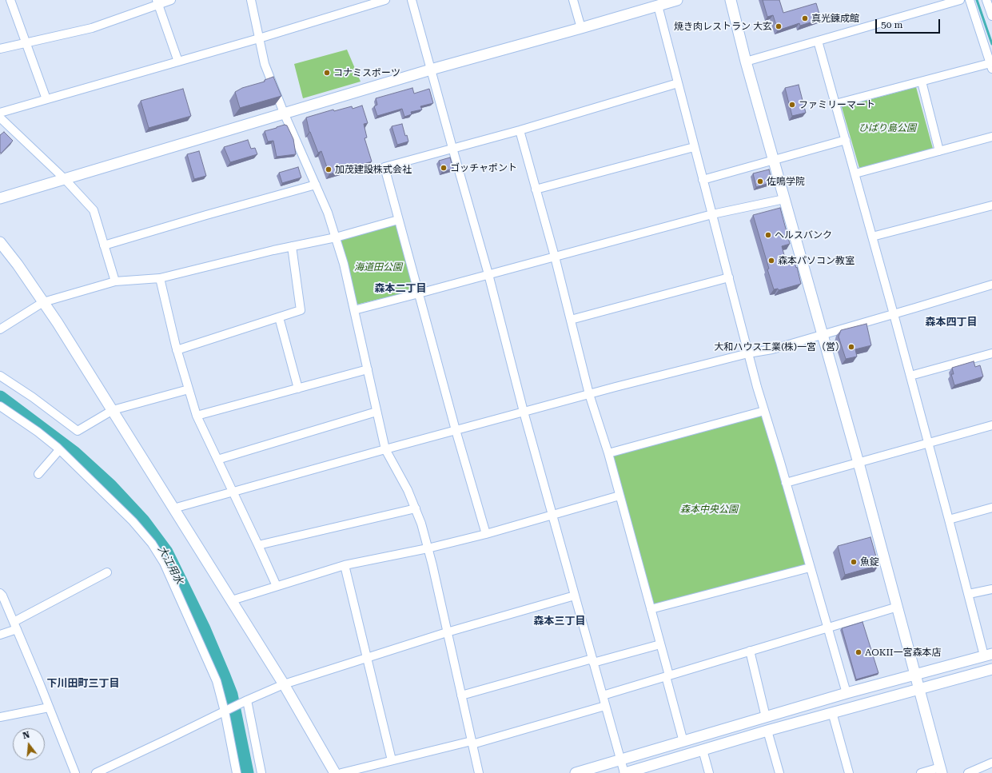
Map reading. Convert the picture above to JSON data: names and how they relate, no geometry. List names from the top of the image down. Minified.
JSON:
{"districts":["森本二丁目","森本四丁目","森本三丁目","下川田町三丁目"],"water":["大江用水"],"parks":["ひばり島公園","海道田公園","森本中央公園"],"places":["真光錬成館","焼き肉レストラン 大玄","コナミスポーツ","ファミリーマート","ゴッチャポント","加茂建設株式会社","佐鳴学院","ヘルスバンク","森本パソコン教室","大和ハウス工業(株)一宮（営）","魚錠","AOKII一宮森本店"],"scale_bar":"50 m","north":"top"}
